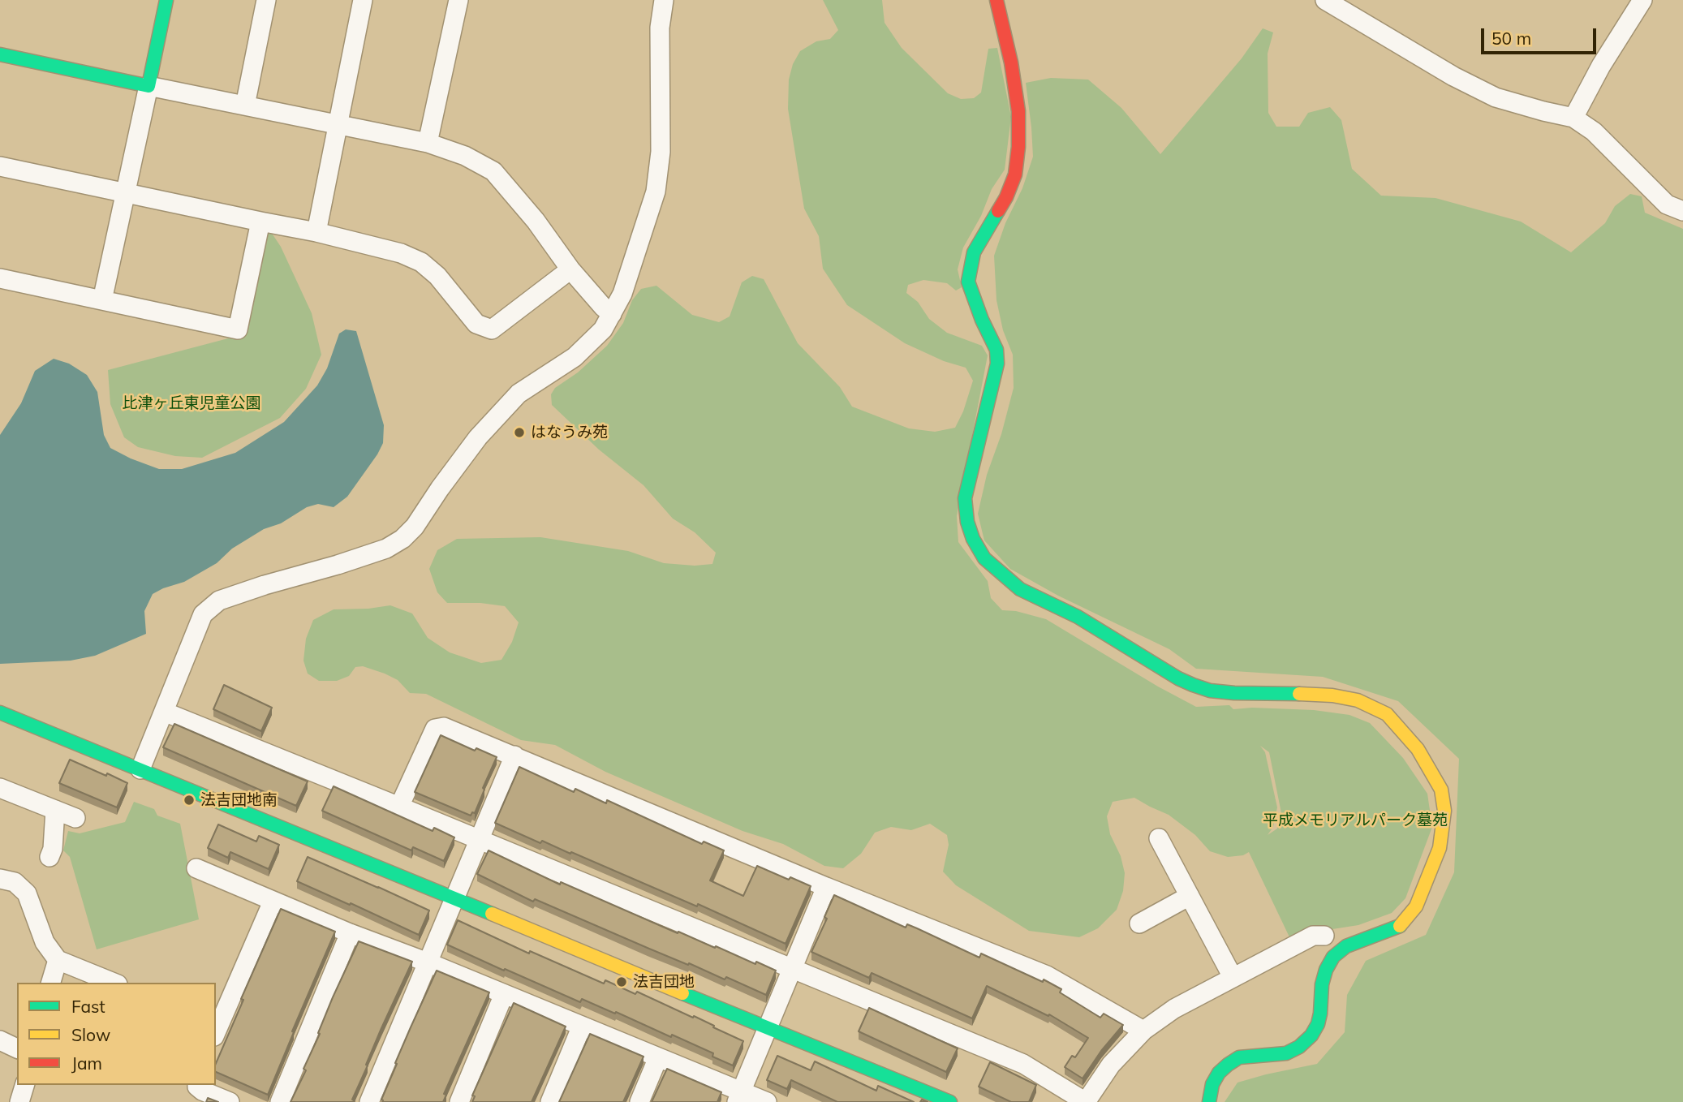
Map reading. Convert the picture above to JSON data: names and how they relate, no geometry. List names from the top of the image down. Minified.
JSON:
{"parks":["比津ヶ丘東児童公園","平成メモリアルパーク墓苑"],"places":["はなうみ苑","法吉団地南","法吉団地"],"legend":["Fast","Slow","Jam"],"scale_bar":"50 m"}
